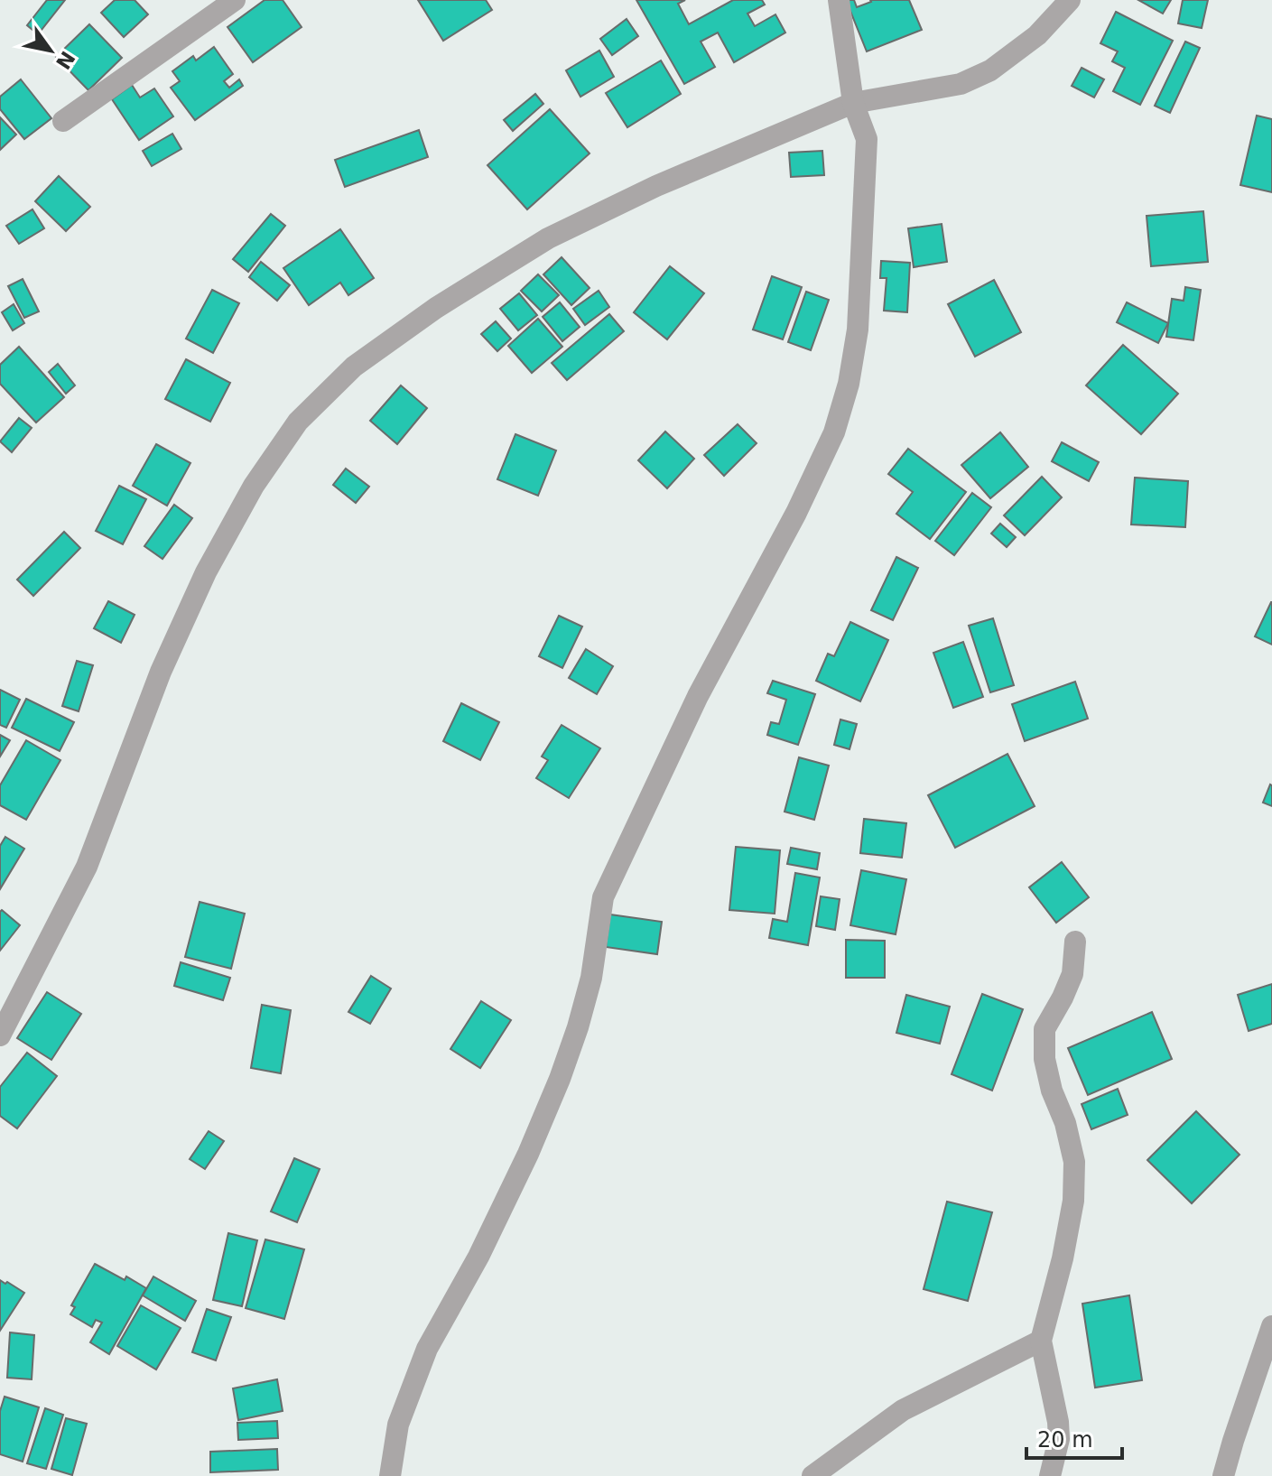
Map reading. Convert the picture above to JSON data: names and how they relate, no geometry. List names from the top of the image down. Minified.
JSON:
{"scale_bar":"20 m","north":"bottom right"}
